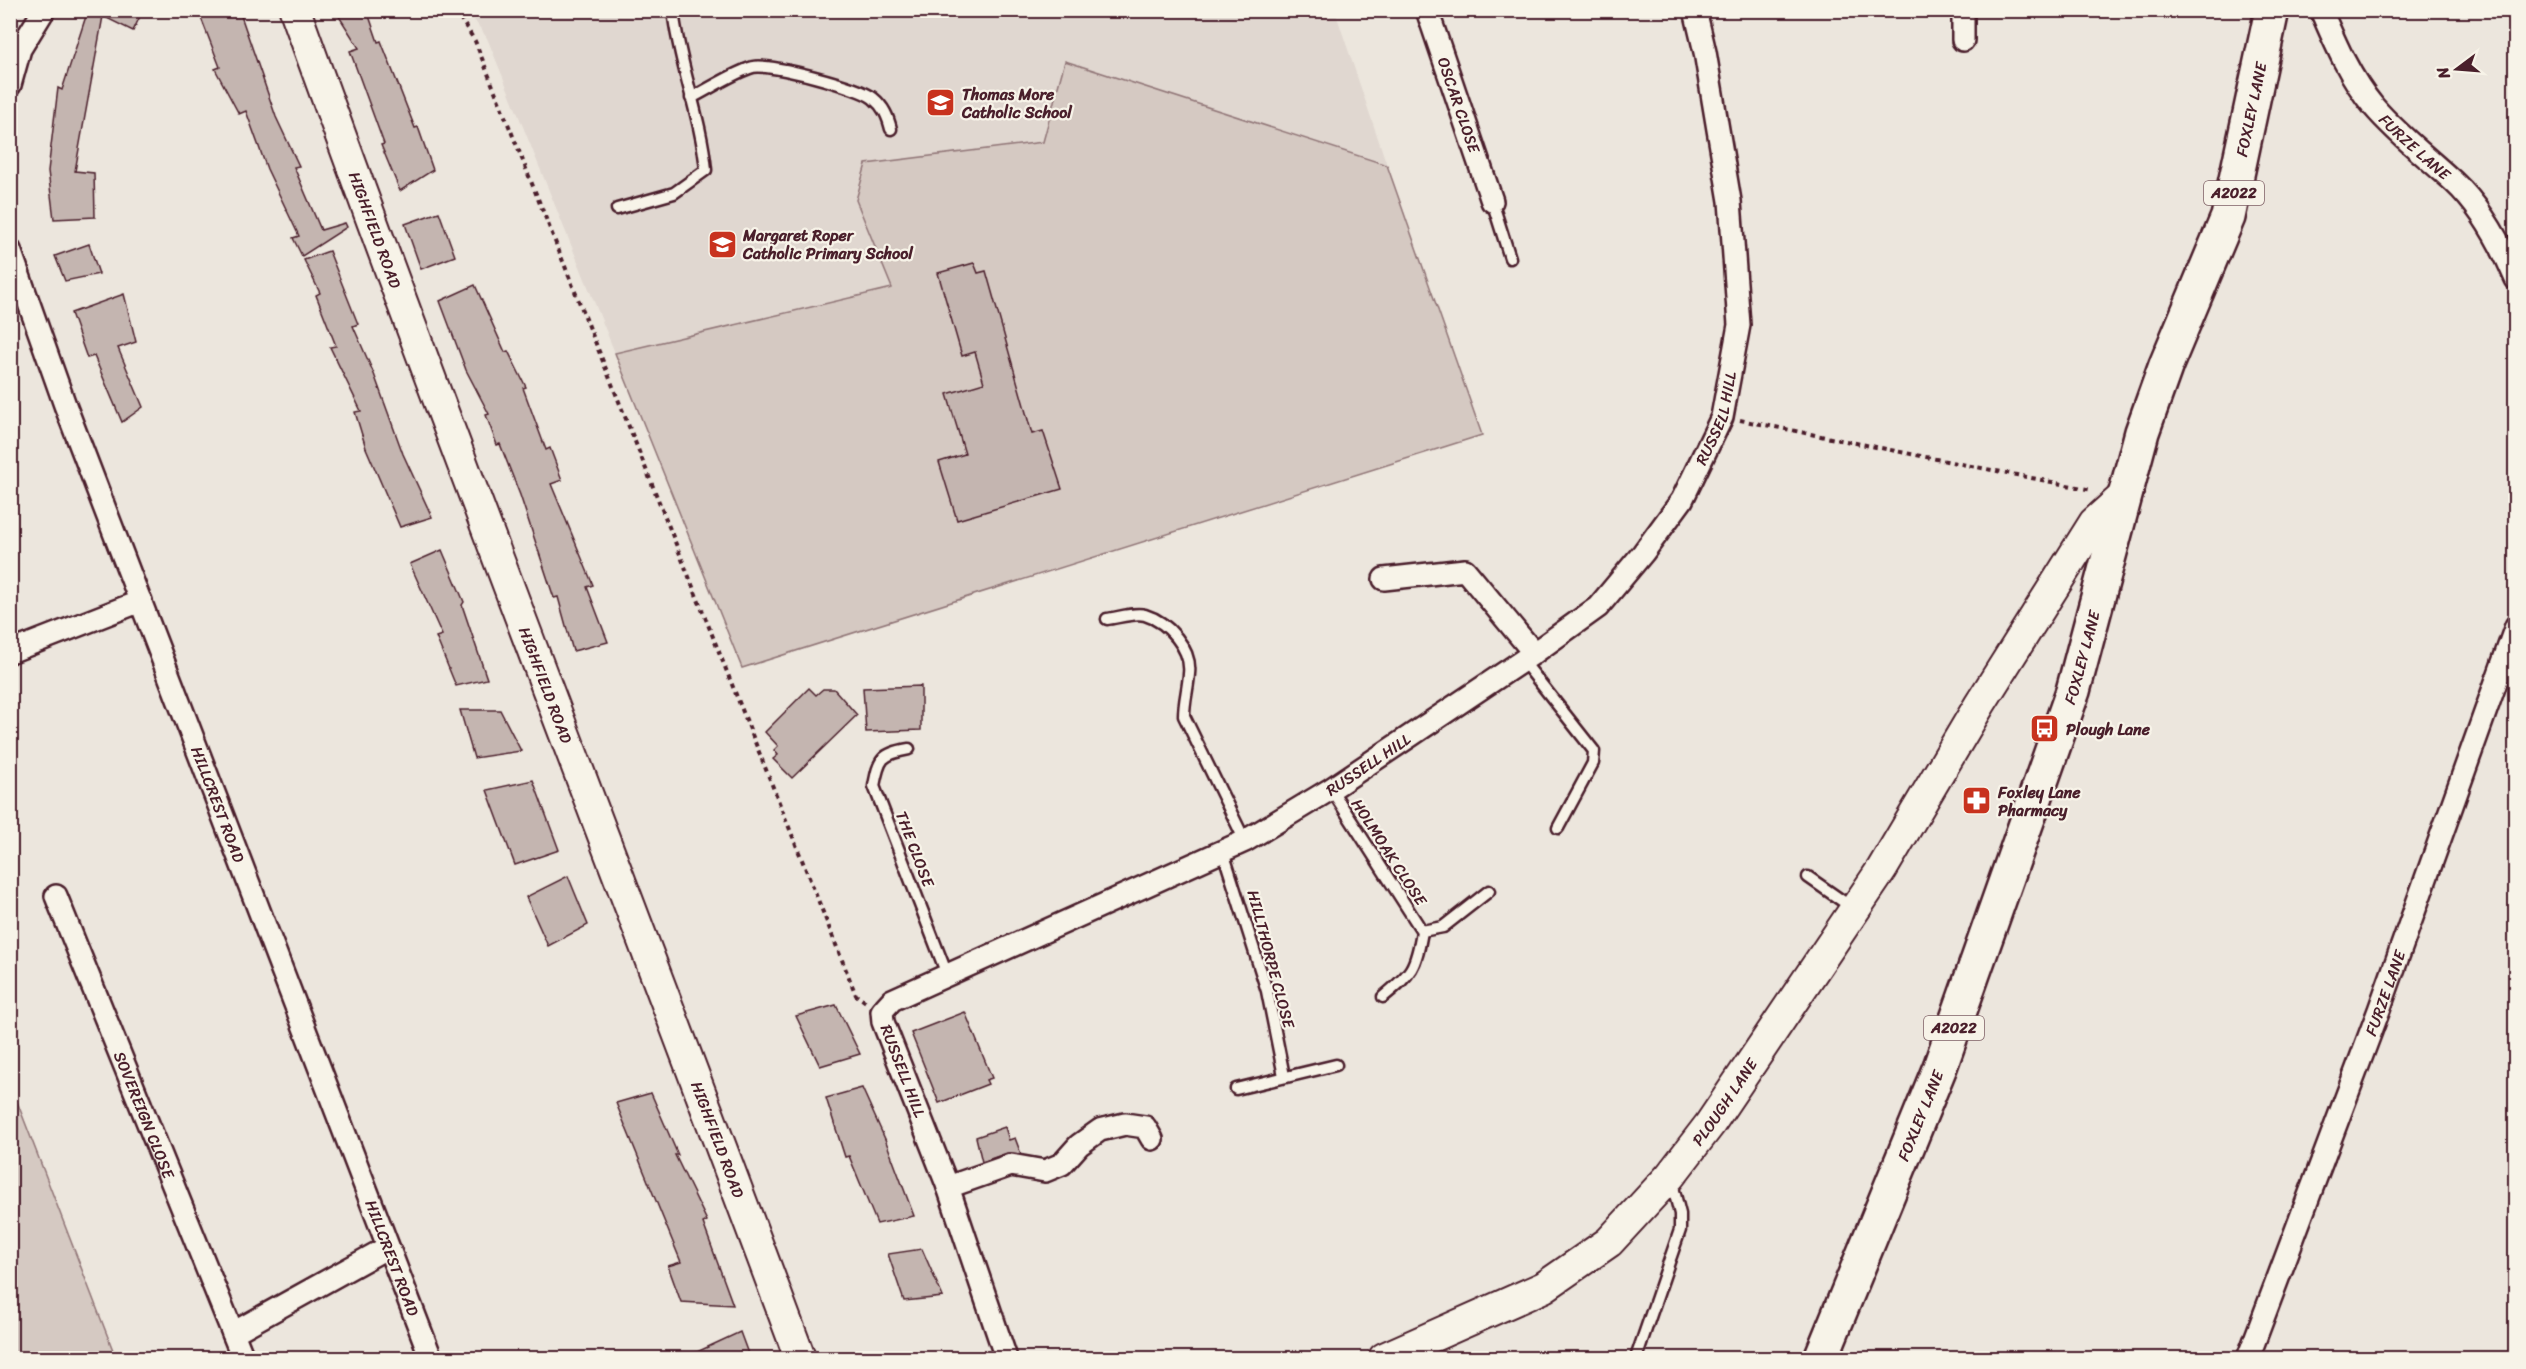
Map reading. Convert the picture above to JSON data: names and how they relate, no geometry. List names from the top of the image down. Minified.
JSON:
{"streets":{"main road":["FOXLEY LANE","A2022"],"street":["OSCAR CLOSE","FURZE LANE","HIGHFIELD ROAD","RUSSELL HILL","HILLCREST ROAD","PLOUGH LANE","SOVEREIGN CLOSE"],"lane":["THE CLOSE","HOLMOAK CLOSE","HILLTHORPE CLOSE"]},"crossings":[["FOXLEY LANE","PLOUGH LANE"],["RUSSELL HILL","THE CLOSE"],["RUSSELL HILL","HOLMOAK CLOSE"],["RUSSELL HILL","HILLTHORPE CLOSE"]],"places":{"school or university":["Thomas More Catholic School","Margaret Roper Catholic Primary School"],"bus stop":["Plough Lane"],"pharmacy":["Foxley Lane Pharmacy"]},"north":"left"}
